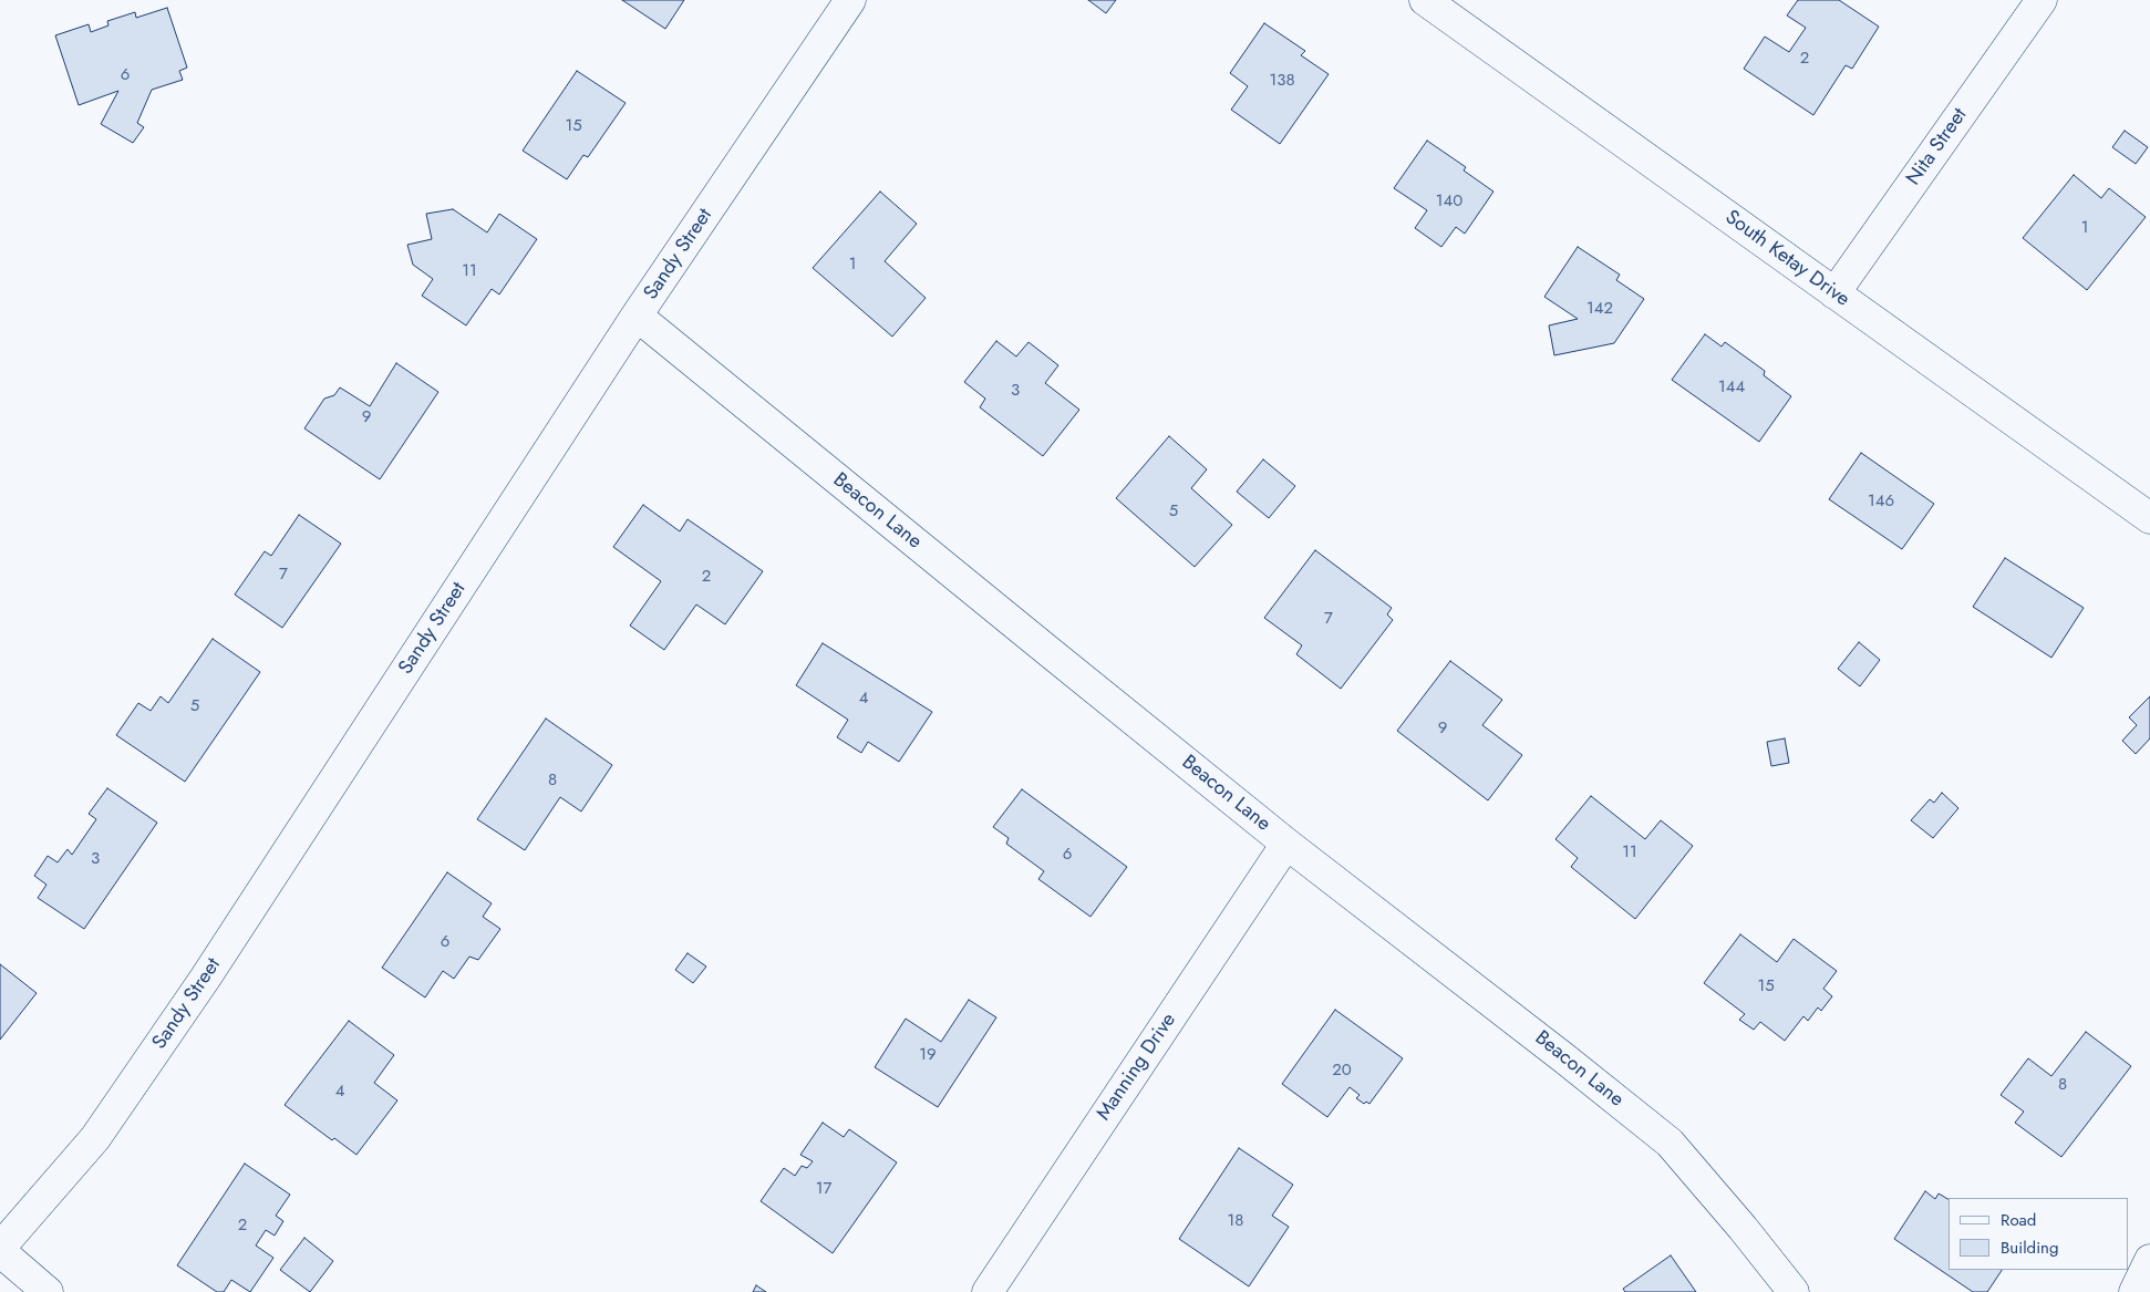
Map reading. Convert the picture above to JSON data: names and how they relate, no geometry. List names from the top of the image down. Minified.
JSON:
{"streets":{"street":["Nita Street","Sandy Street","South Ketay Drive","Beacon Lane","Manning Drive"]},"crossings":[["Nita Street","South Ketay Drive"],["Sandy Street","Beacon Lane"],["Beacon Lane","Manning Drive"]],"house_numbers":["2","6","138","15","140","1","1","11","142","144","3","9","146","5","7","2","7","4","5","9","8","11","6","3","6","15","19","20","8","4","17","18","2"],"legend":["Road","Building"]}
